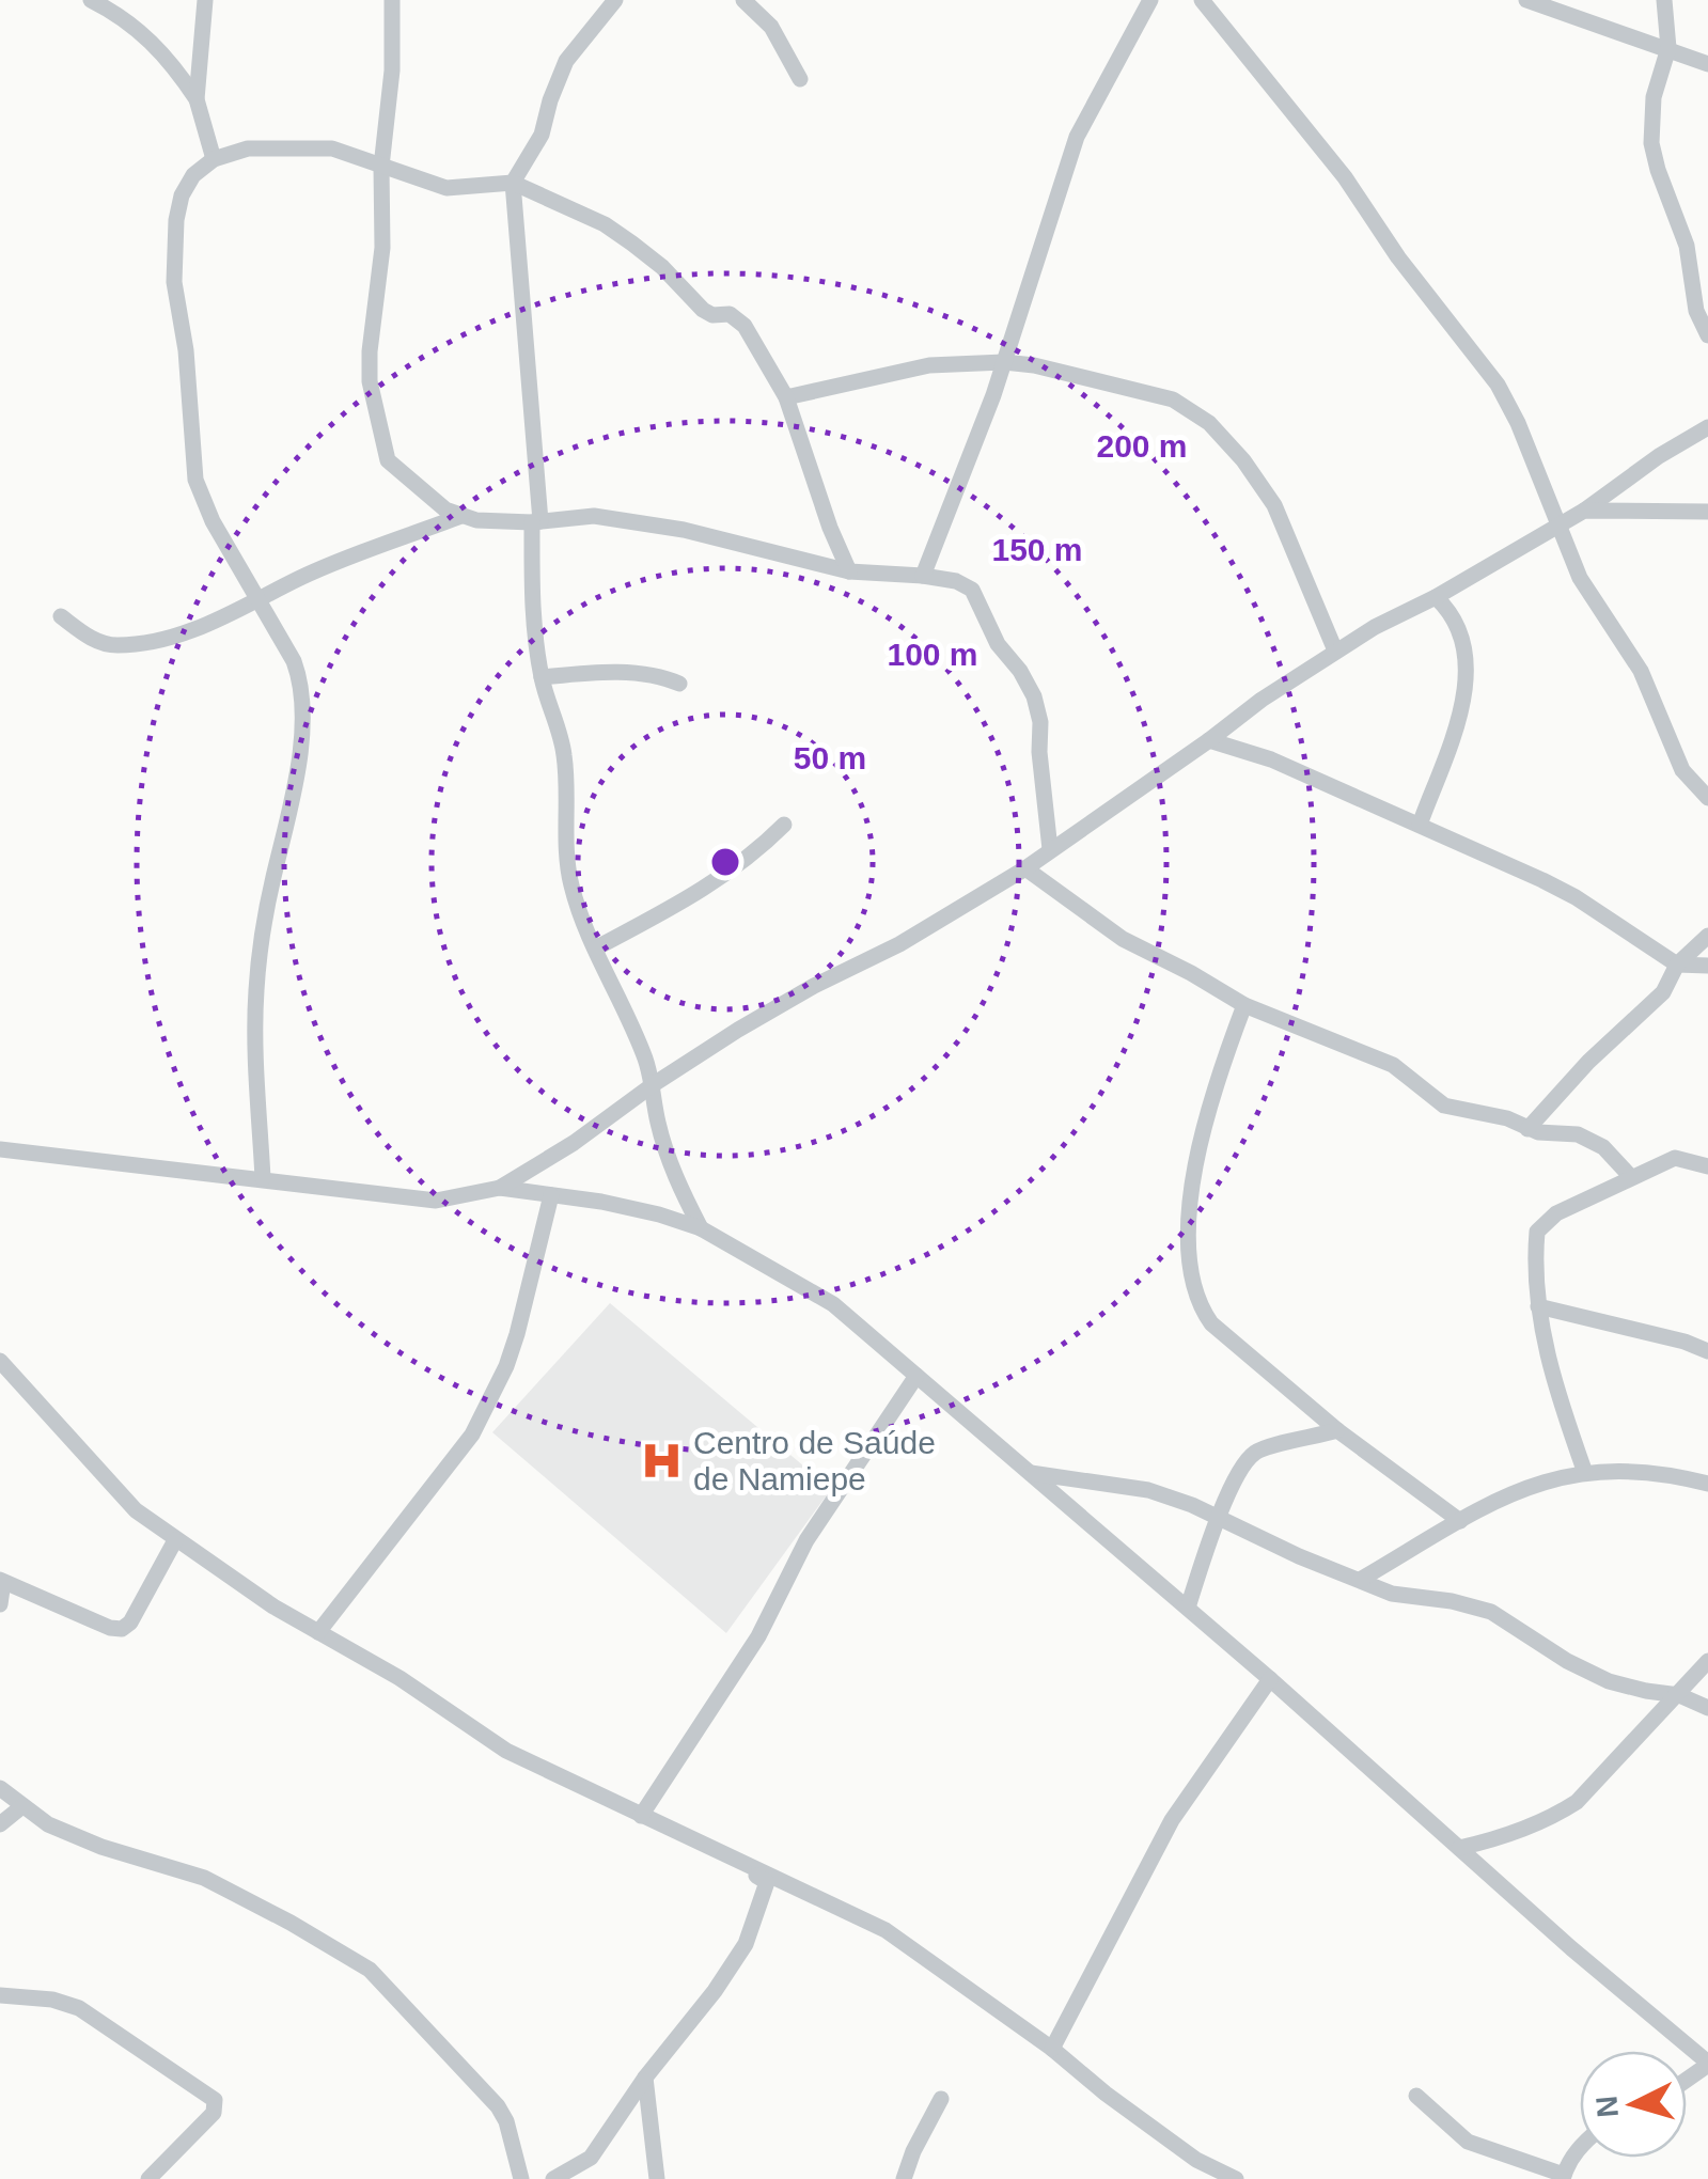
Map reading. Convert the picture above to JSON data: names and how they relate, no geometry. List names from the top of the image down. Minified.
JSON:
{"places":{"hospital":["Centro de Saúde de Namiepe"]},"north":"left","rings":["200 m","150 m","100 m","50 m"]}
